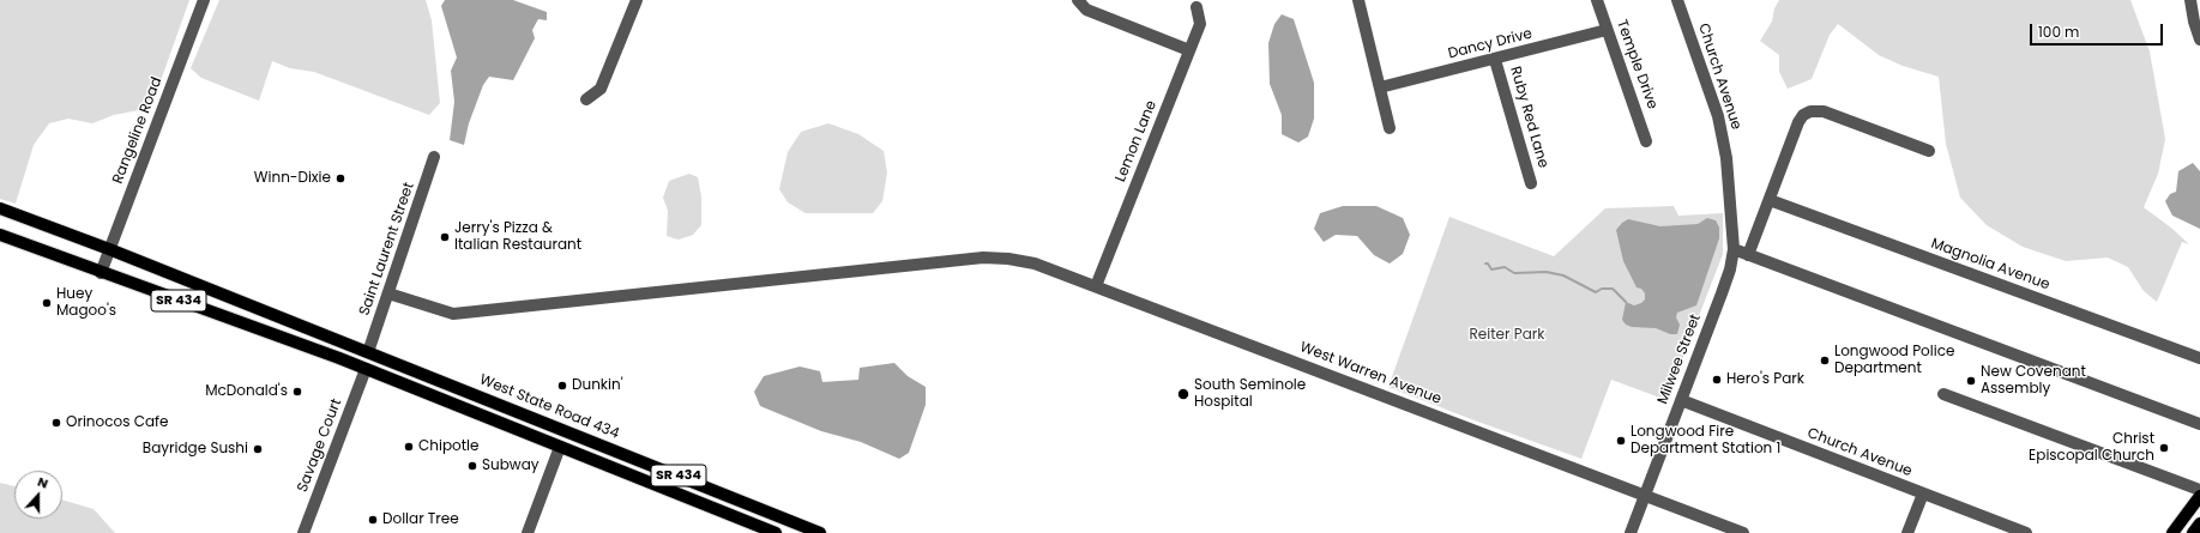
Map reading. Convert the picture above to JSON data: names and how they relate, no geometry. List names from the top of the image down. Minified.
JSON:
{"streets":{"main road":["SR 434","West State Road 434"],"street":["Dancy Drive","Temple Drive","Church Avenue","Ruby Red Lane","Rangeline Road","Lemon Lane","Saint Laurent Street","Magnolia Avenue","Milwee Street","West Warren Avenue","Savage Court"]},"crossings":[["Dancy Drive","Temple Drive"],["Dancy Drive","Ruby Red Lane"],["Church Avenue","Milwee Street"],["Rangeline Road","SR 434"],["Rangeline Road","West State Road 434"],["Lemon Lane","West Warren Avenue"],["Saint Laurent Street","West Warren Avenue"],["Saint Laurent Street","West State Road 434"],["SR 434","West State Road 434"],["SR 434","Savage Court"],["Milwee Street","West Warren Avenue"]],"parks":["Reiter Park"],"places":["Winn-Dixie","Jerry's Pizza & Italian Restaurant","Huey Magoo's","Longwood Police Department","Hero's Park","New Covenant Assembly","Dunkin'","McDonald's","South Seminole Hospital","Orinocos Cafe","Longwood Fire Department Station 1","Chipotle","Christ Episcopal Church","Bayridge Sushi","Subway","Dollar Tree"],"scale_bar":"100 m","north":"top"}
